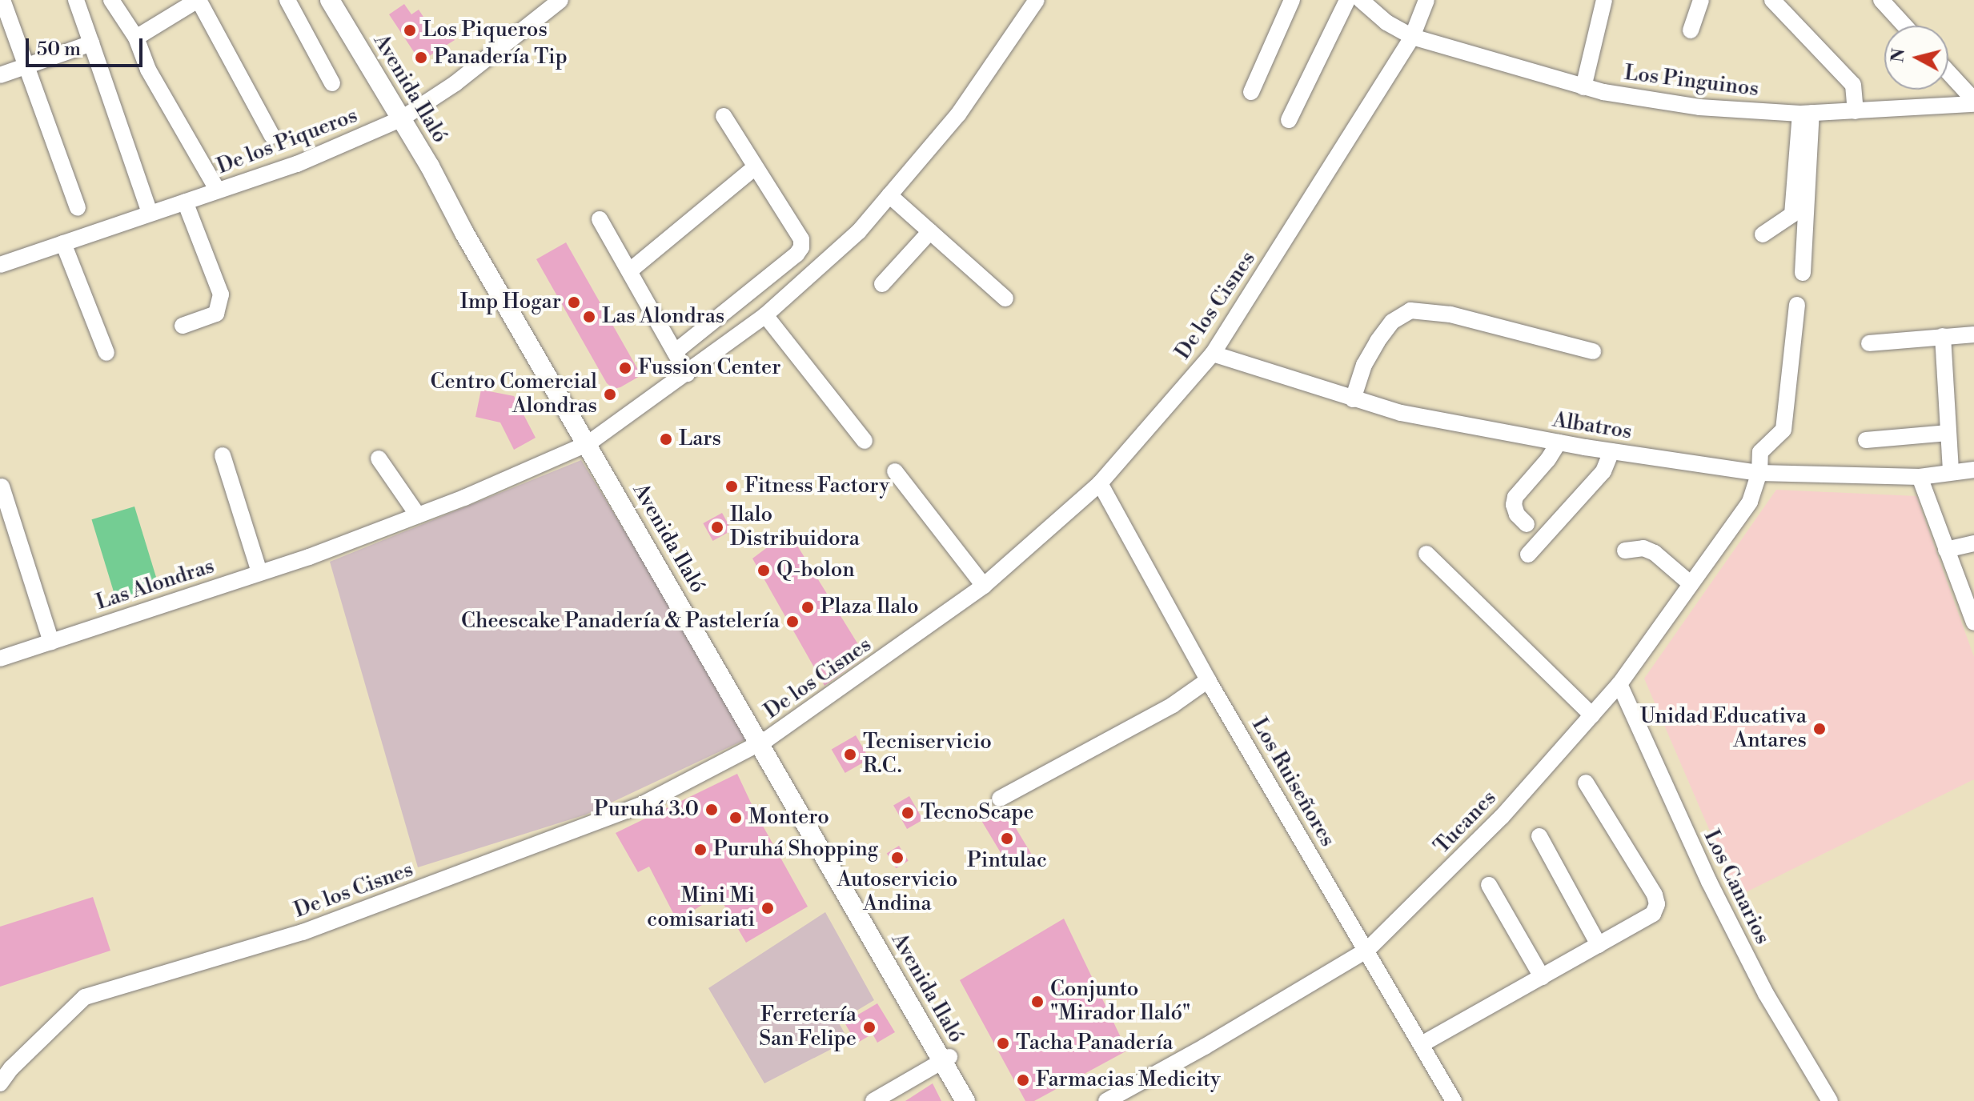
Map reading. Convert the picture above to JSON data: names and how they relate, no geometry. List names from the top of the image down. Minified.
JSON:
{"streets":{"main road":["Avenida Ilaló"],"street":["Los Pinguinos","De los Piqueros","De los Cisnes","Albatros","Las Alondras","Los Ruiseñores","Tucanes","Los Canarios"]},"crossings":[["Los Pinguinos","De los Cisnes"],["Avenida Ilaló","De los Piqueros"],["Avenida Ilaló","De los Cisnes"],["Avenida Ilaló","Las Alondras"],["De los Cisnes","Albatros"],["De los Cisnes","Los Ruiseñores"],["Albatros","Tucanes"],["Los Ruiseñores","Tucanes"],["Tucanes","Los Canarios"]],"places":["Los Piqueros","Panadería Tip","Imp Hogar","Las Alondras","Fussion Center","Centro Comercial Alondras","Lars","Fitness Factory","Ilalo Distribuidora","Q-bolon","Plaza Ilalo","Cheescake Panadería & Pastelería","Unidad Educativa Antares","Tecniservicio R.C.","Puruhá 3.0","TecnoScape","Montero","Pintulac","Puruhá Shopping","Autoservicio Andina","Mini Mi comisariati","Conjunto \"Mirador Ilaló\"","Ferretería San Felipe","Tacha Panadería","Farmacias Medicity"],"scale_bar":"50 m","north":"left"}
